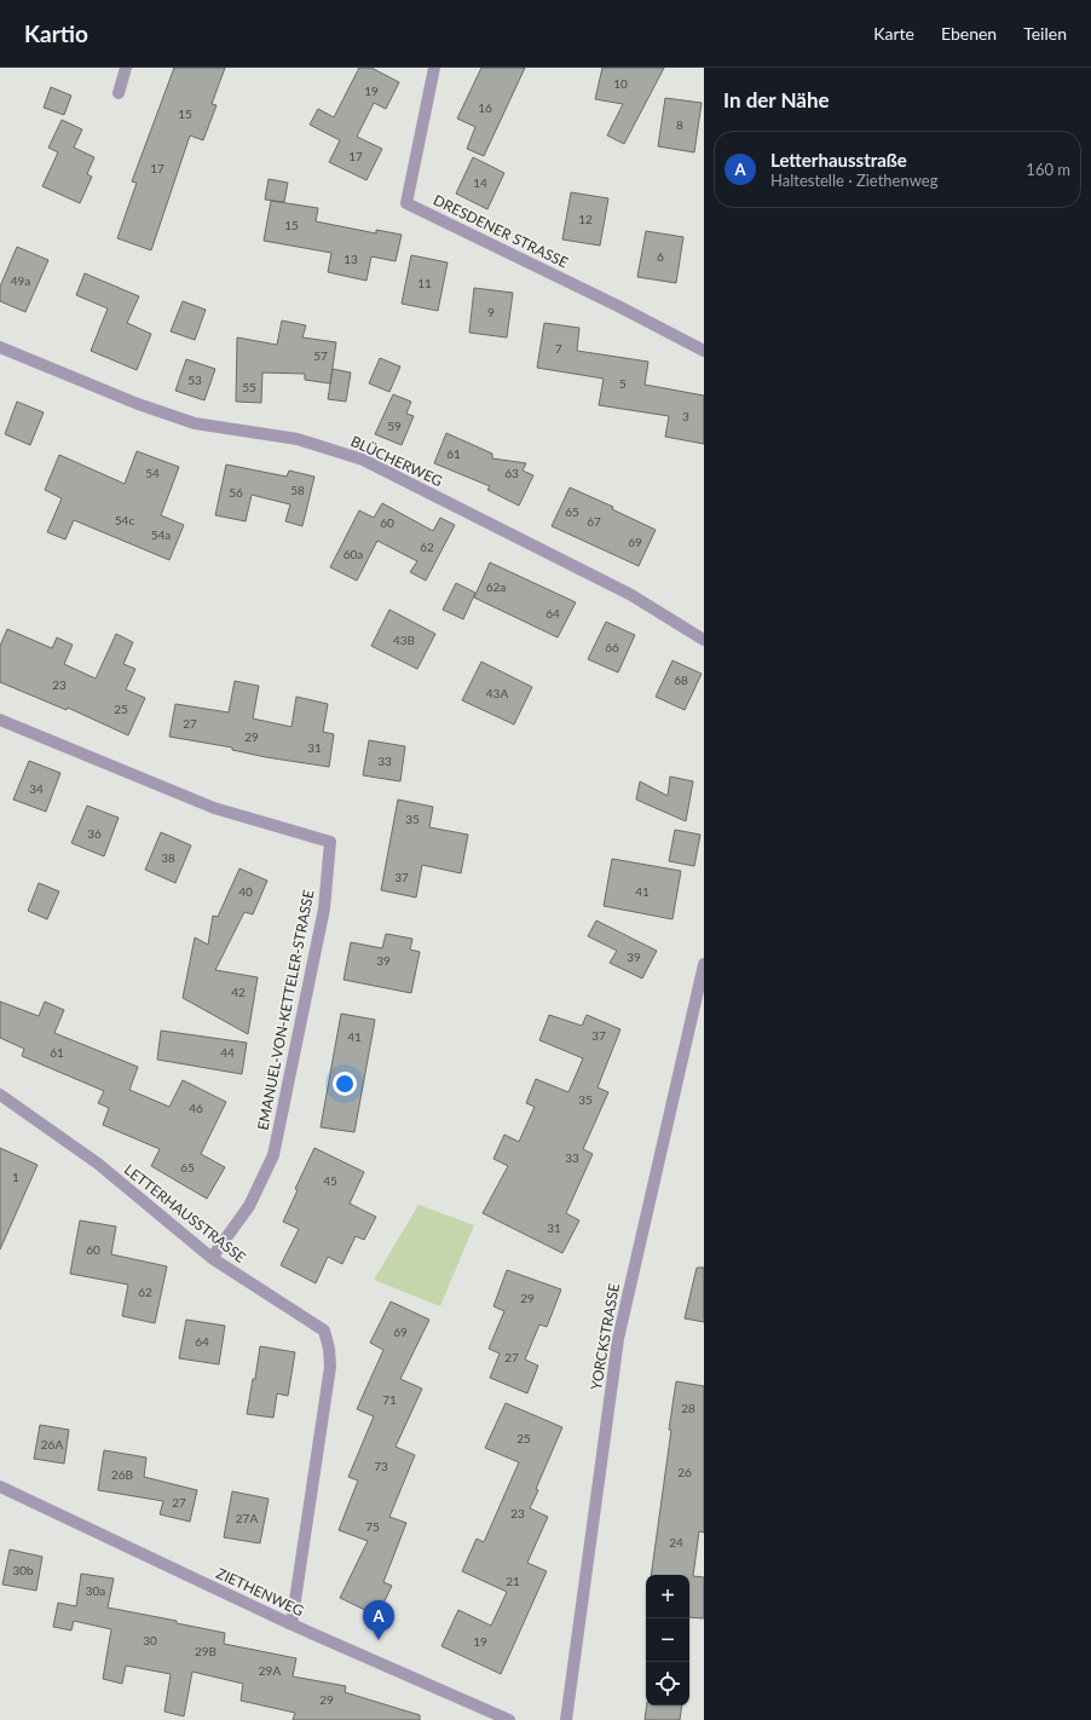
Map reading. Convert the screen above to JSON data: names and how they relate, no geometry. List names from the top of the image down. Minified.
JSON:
{"streets":{"street":["DRESDENER STRASSE","BLÜCHERWEG","EMANUEL-VON-KETTELER-STRASSE","LETTERHAUSSTRASSE","YORCKSTRASSE","ZIETHENWEG"]},"crossings":[["EMANUEL-VON-KETTELER-STRASSE","LETTERHAUSSTRASSE"],["LETTERHAUSSTRASSE","ZIETHENWEG"]],"house_numbers":["10","19","16","15","8","17","17","14","12","15","6","13","49a","11","9","7","57","53","5","55","3","59","61","54","63","58","56","65","54c","67","60","54a","69","62","60a","62a","64","43B","66","68","23","43A","25","27","29","31","33","34","35","36","38","37","40","41","39","39","42","37","41","61","44","35","46","33","65","1","45","31","60","62","29","69","64","27","71","28","25","26A","73","26","26B","27","23","27A","75","24","30b","21","30a","30","19","29B","29A","29"],"page":{"header":"Kartio","nav":["Karte","Ebenen","Teilen"],"heading":"In der Nähe","list":[{"mark":"A","name":"Letterhausstraße","note":"Haltestelle · Ziethenweg","value":"160 m"}],"map_buttons":["+","−"],"pins":"A"}}
